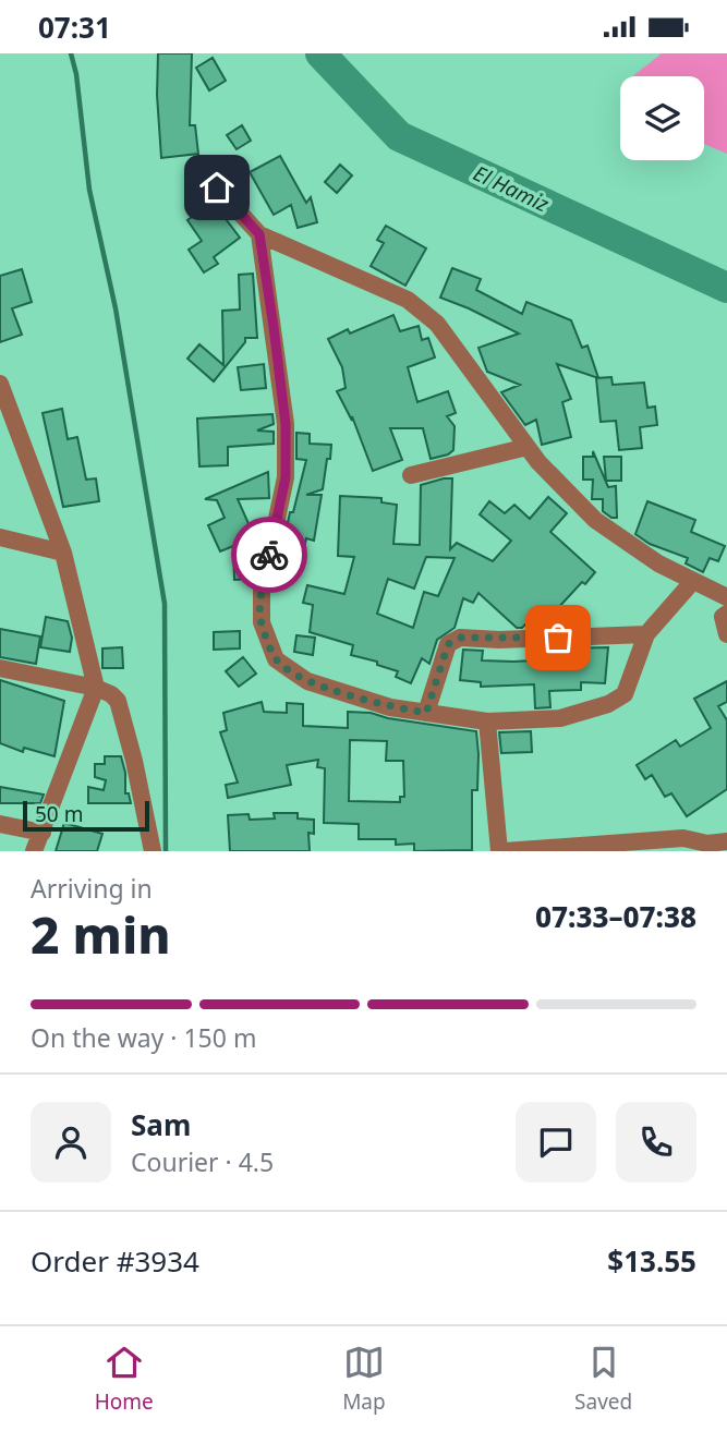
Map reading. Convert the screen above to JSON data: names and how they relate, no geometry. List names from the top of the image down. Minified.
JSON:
{"water":["El Hamiz"],"scale_bar":"50 m","page":{"status":"07:31","scale":"50 m","heading":["2 min","Arriving in","07:33–07:38"],"panel":["Sam","Courier · 4.5","Order #3934","$13.55"],"bar":"On the way · 150 m","tabs":["Home","Map","Saved"]}}
